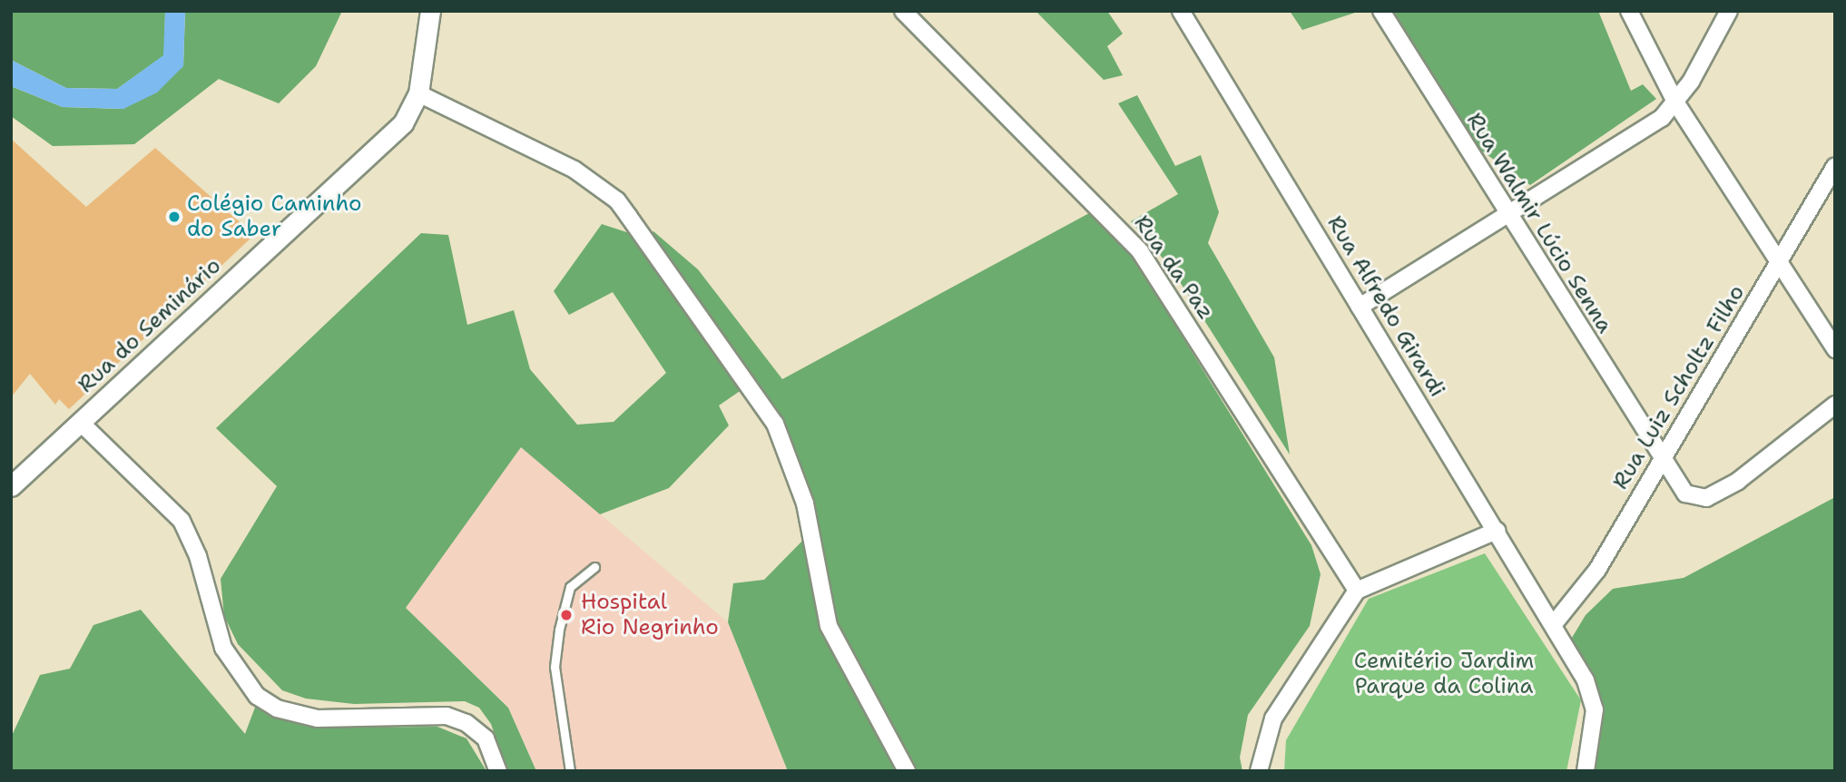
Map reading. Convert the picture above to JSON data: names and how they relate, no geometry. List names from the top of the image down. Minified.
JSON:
{"streets":{"street":["Rua Walmir Lúcio Senna","Rua da Paz","Rua Alfredo Girardi","Rua do Seminário","Rua Luiz Scholtz Filho"]},"crossings":[["Rua Walmir Lúcio Senna","Rua Luiz Scholtz Filho"],["Rua Alfredo Girardi","Rua Luiz Scholtz Filho"]],"parks":["Cemitério Jardim Parque da Colina"],"places":["Colégio Caminho do Saber","Hospital Rio Negrinho"]}
